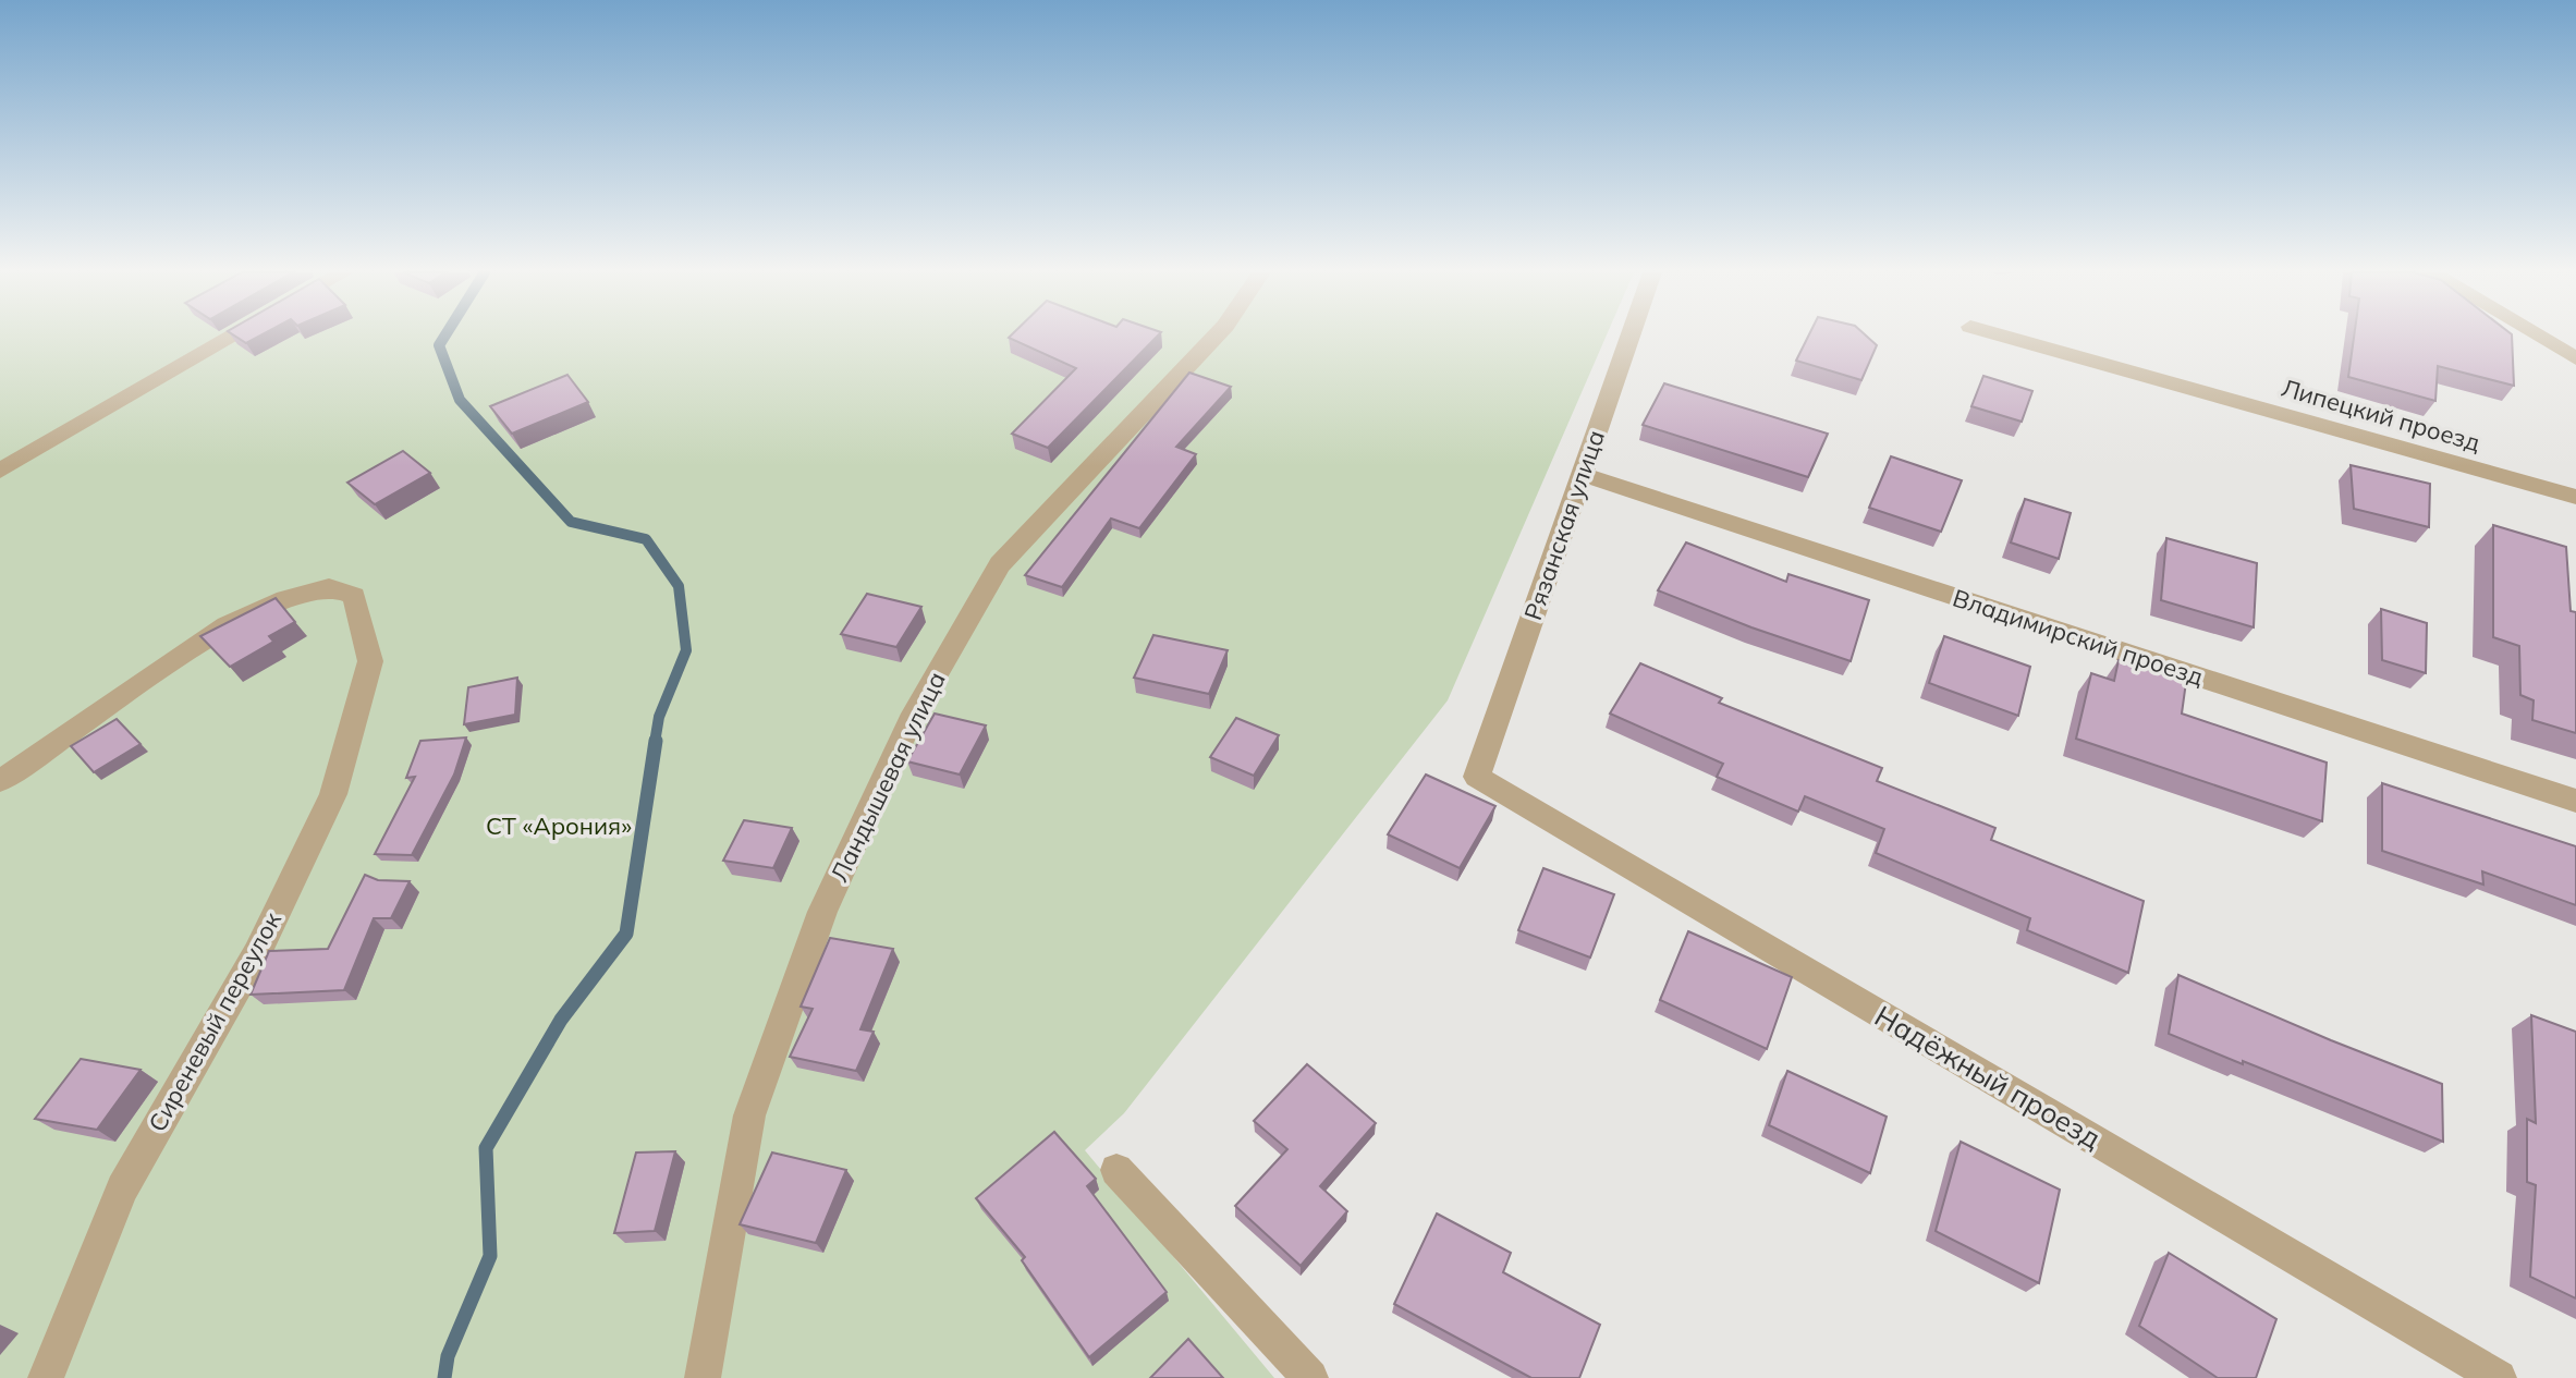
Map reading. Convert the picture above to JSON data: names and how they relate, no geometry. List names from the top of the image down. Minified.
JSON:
{"streets":{"street":["Липецкий проезд","Рязанская улица","Владимирский проезд","Ландышевая улица","Сиреневый переулок","Надёжный проезд"]},"crossings":[["Рязанская улица","Владимирский проезд"],["Рязанская улица","Надёжный проезд"]],"parks":["СТ «Арония»"]}
